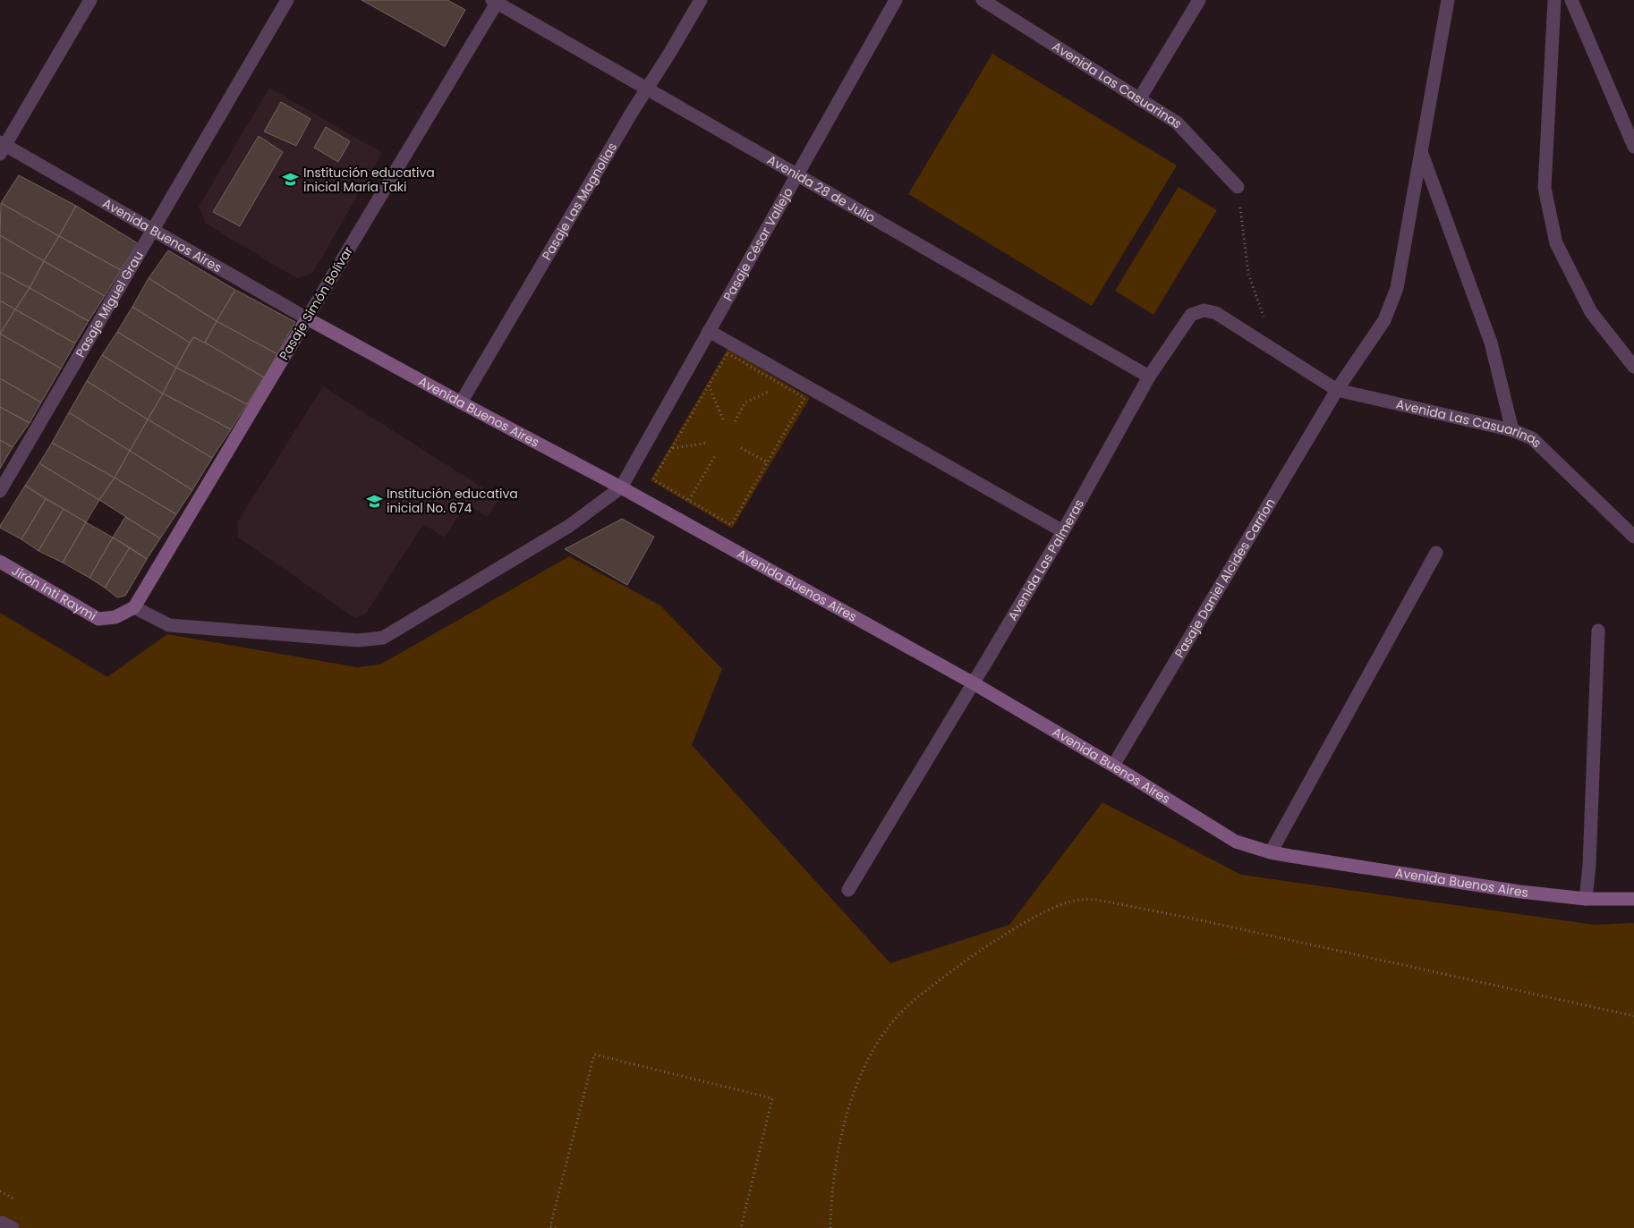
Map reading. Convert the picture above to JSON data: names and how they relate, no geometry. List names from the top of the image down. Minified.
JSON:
{"streets":{"street":["Avenida Las Casuarinas","Avenida 28 de Julio","Pasaje Las Magnolias","Avenida Buenos Aires","Pasaje César Vallejo","Pasaje Miguel Grau","Pasaje Simón Bolívar","Avenida Las Palmeras","Pasaje Daniel Alcides Carrion","Jirón Inti Raymi"]},"crossings":[["Avenida Las Casuarinas","Avenida Las Palmeras"],["Avenida Las Casuarinas","Pasaje Daniel Alcides Carrion"],["Avenida 28 de Julio","Pasaje Las Magnolias"],["Avenida 28 de Julio","Pasaje César Vallejo"],["Avenida 28 de Julio","Pasaje Simón Bolívar"],["Avenida 28 de Julio","Avenida Las Palmeras"],["Pasaje Las Magnolias","Avenida Buenos Aires"],["Avenida Buenos Aires","Pasaje César Vallejo"],["Avenida Buenos Aires","Pasaje Miguel Grau"],["Avenida Buenos Aires","Pasaje Simón Bolívar"],["Avenida Buenos Aires","Avenida Las Palmeras"],["Avenida Buenos Aires","Pasaje Daniel Alcides Carrion"],["Pasaje Simón Bolívar","Jirón Inti Raymi"]],"places":{"school or university":["Institución educativa inicial María Taki","Institución educativa inicial No. 674"]}}
